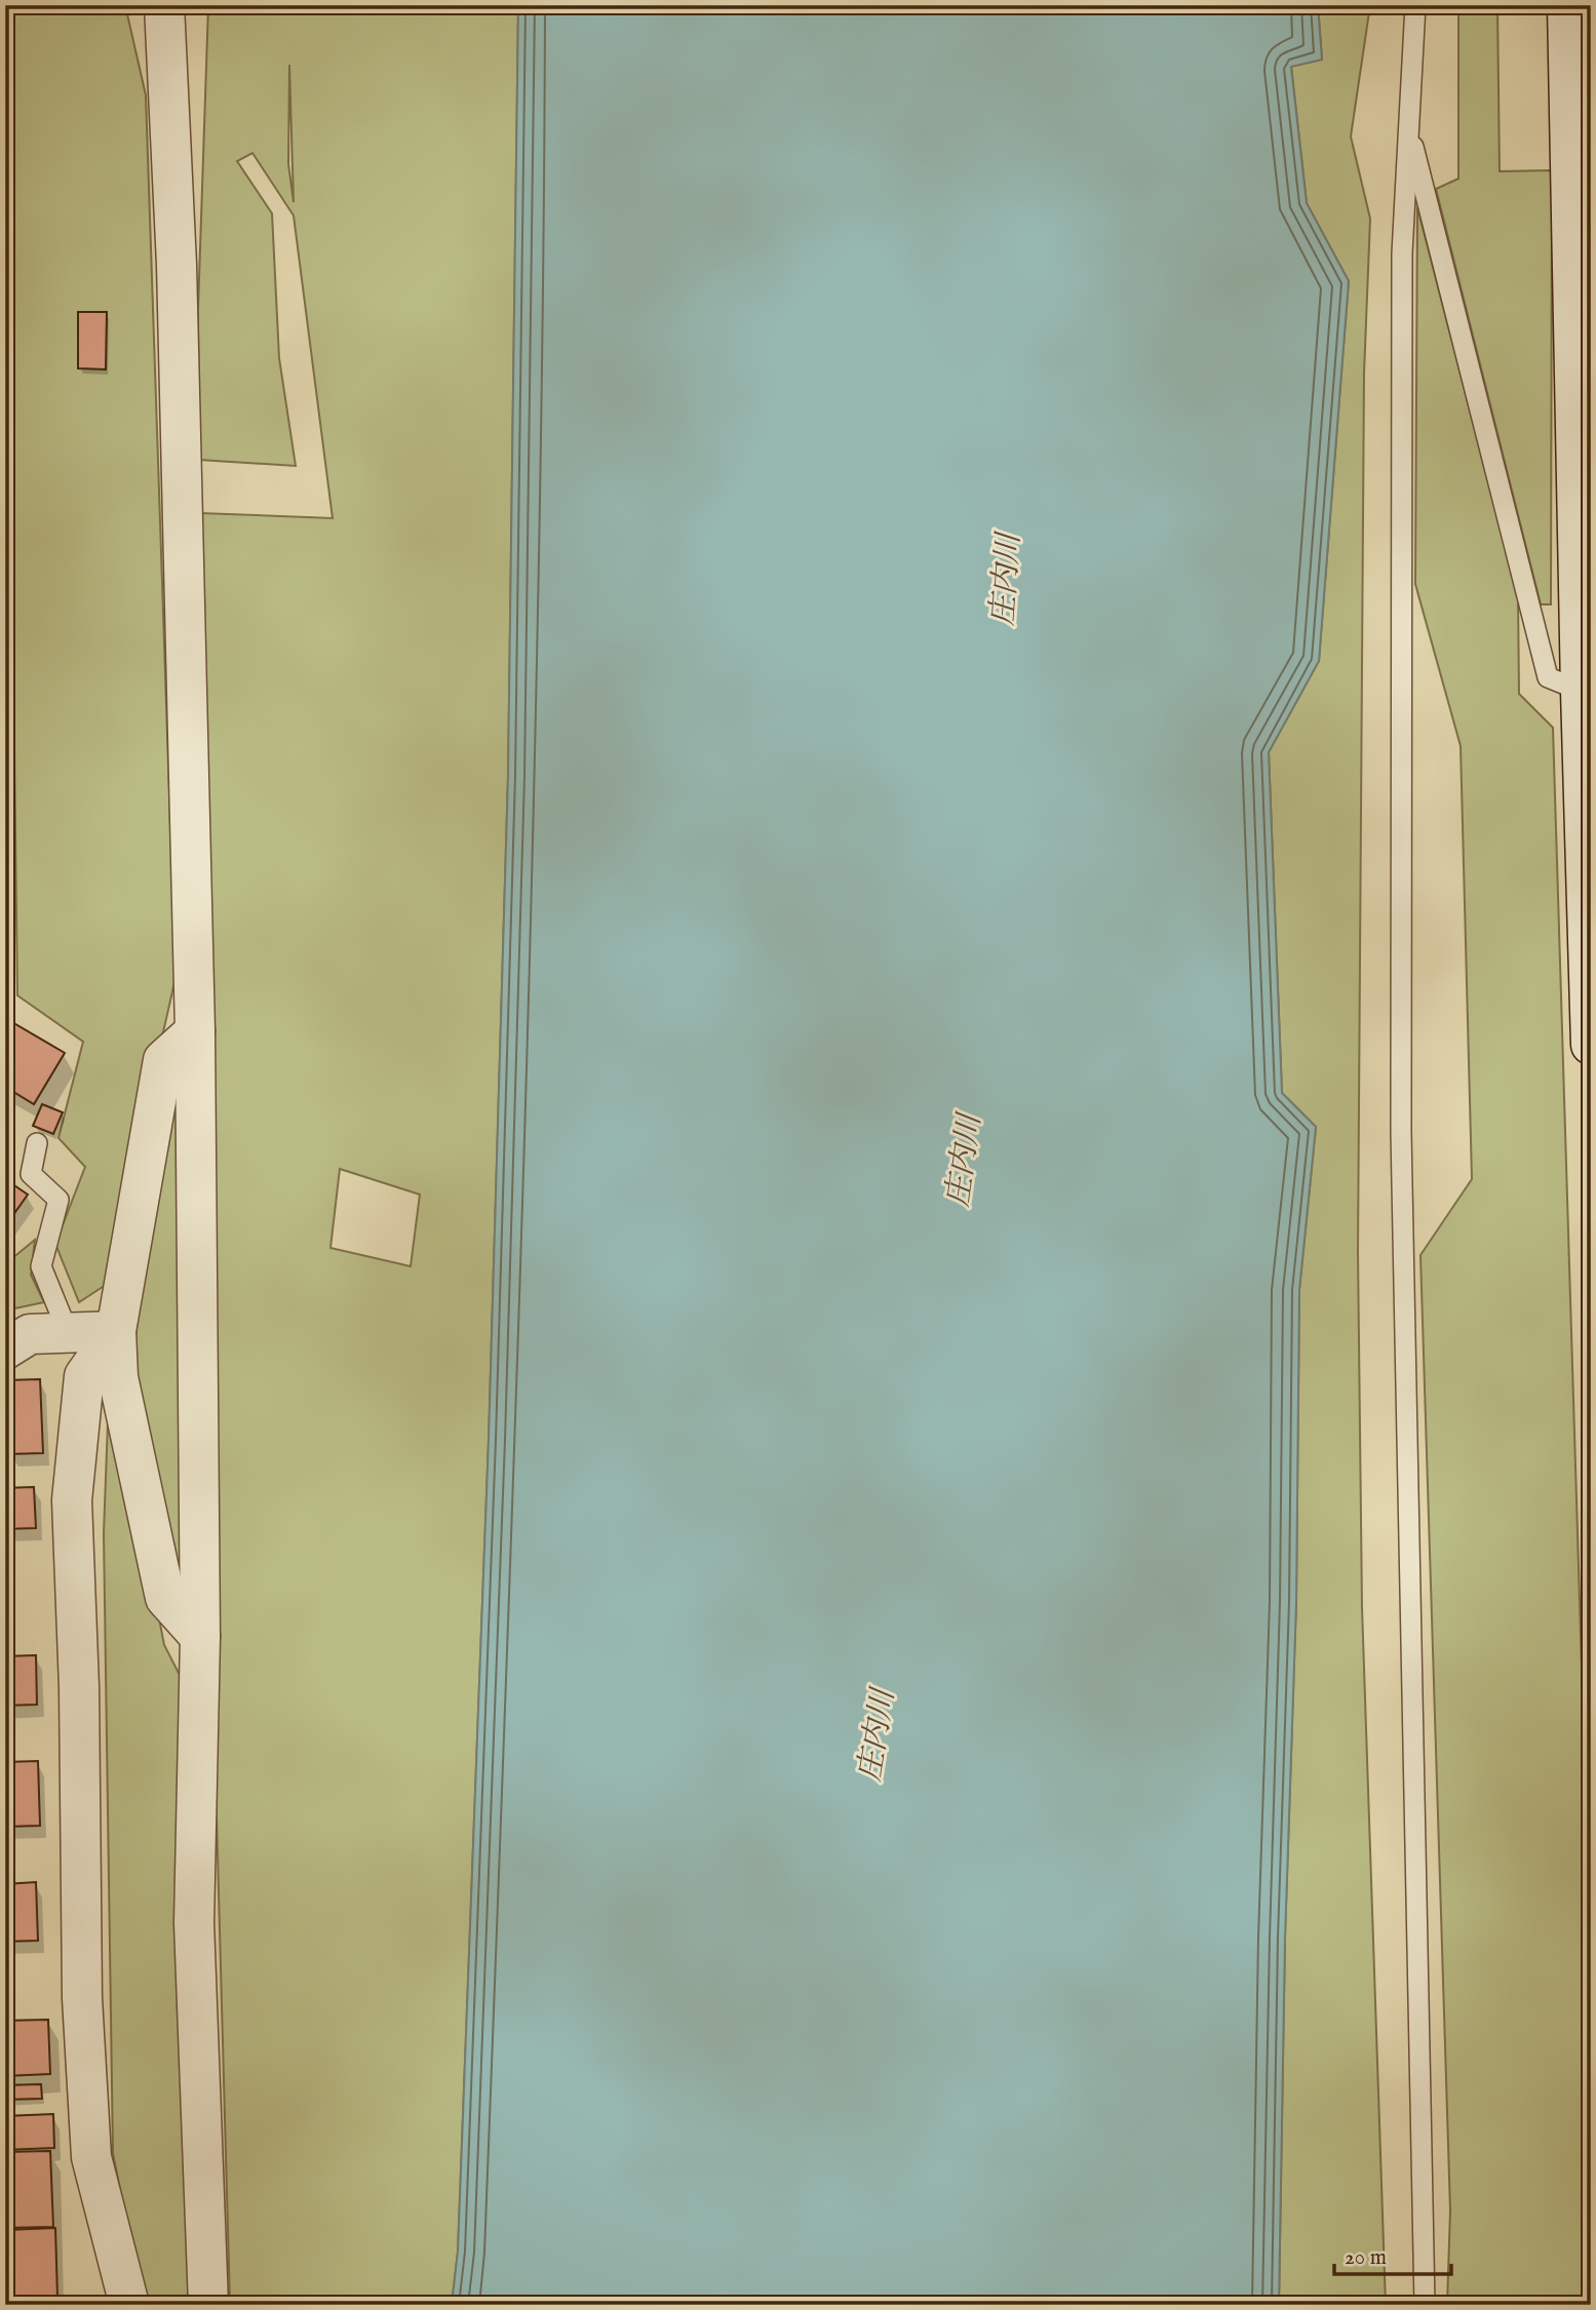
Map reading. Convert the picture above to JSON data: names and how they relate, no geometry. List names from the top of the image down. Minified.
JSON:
{"water":["庄内川"],"scale_bar":"20 m"}
